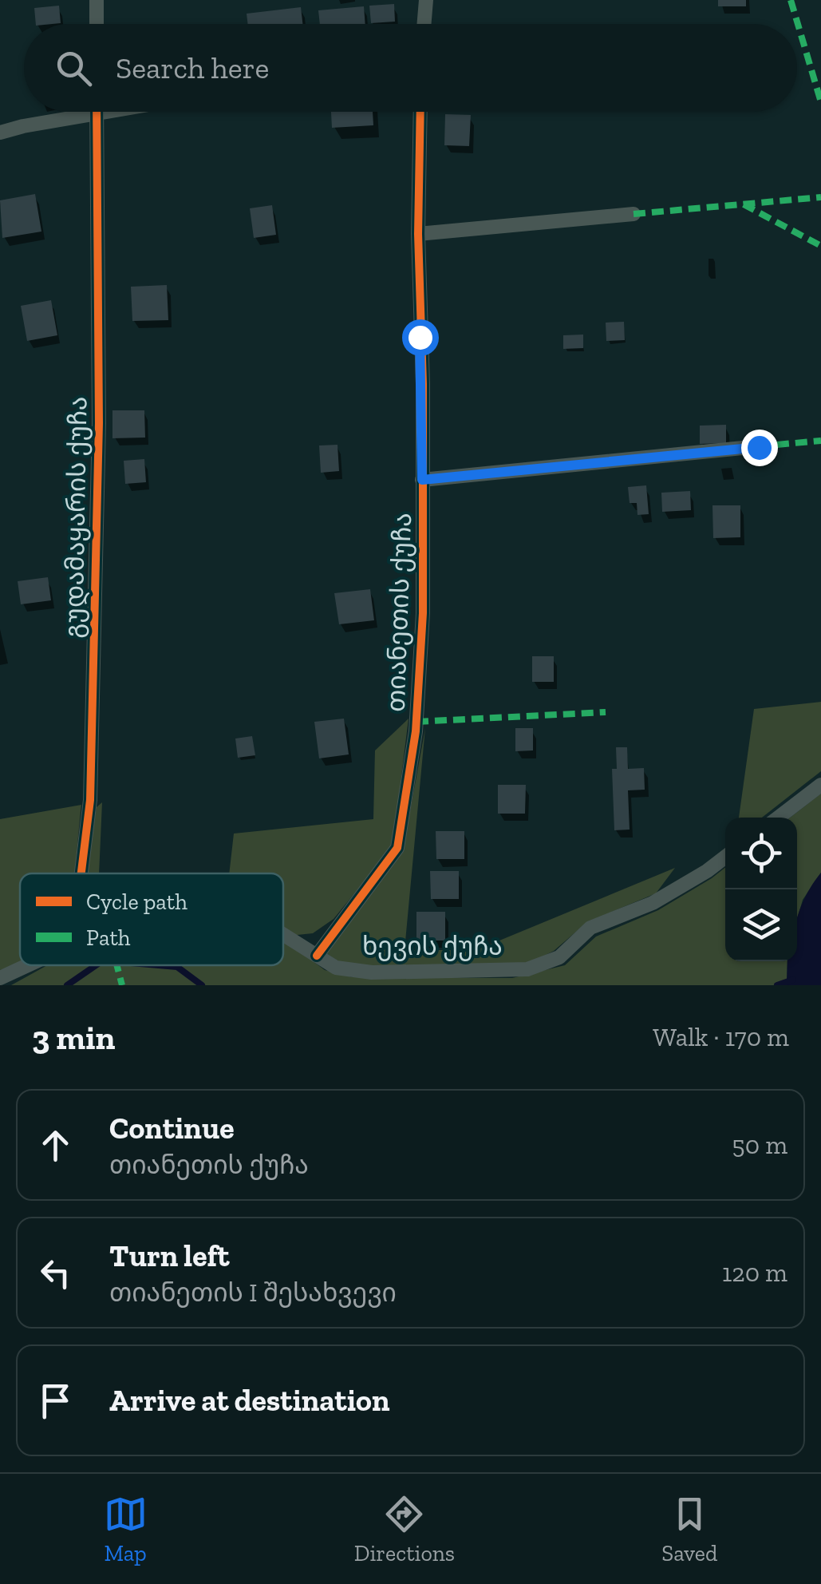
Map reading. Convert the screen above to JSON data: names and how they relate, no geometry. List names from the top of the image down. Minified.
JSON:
{"streets":{"street":["გუდამაყარის ქუჩა","თიანეთის ქუჩა","ხევის ქუჩა"]},"crossings":[["თიანეთის ქუჩა","ხევის ქუჩა"]],"legend":["Cycle path","Path"],"page":{"search":"Search here","heading":["3 min","Walk · 170 m"],"list":[["Continue","თიანეთის ქუჩა","50 m"],["Turn left","თიანეთის I შესახვევი","120 m"],"Arrive at destination"],"nav":["Map","Directions","Saved"]}}
